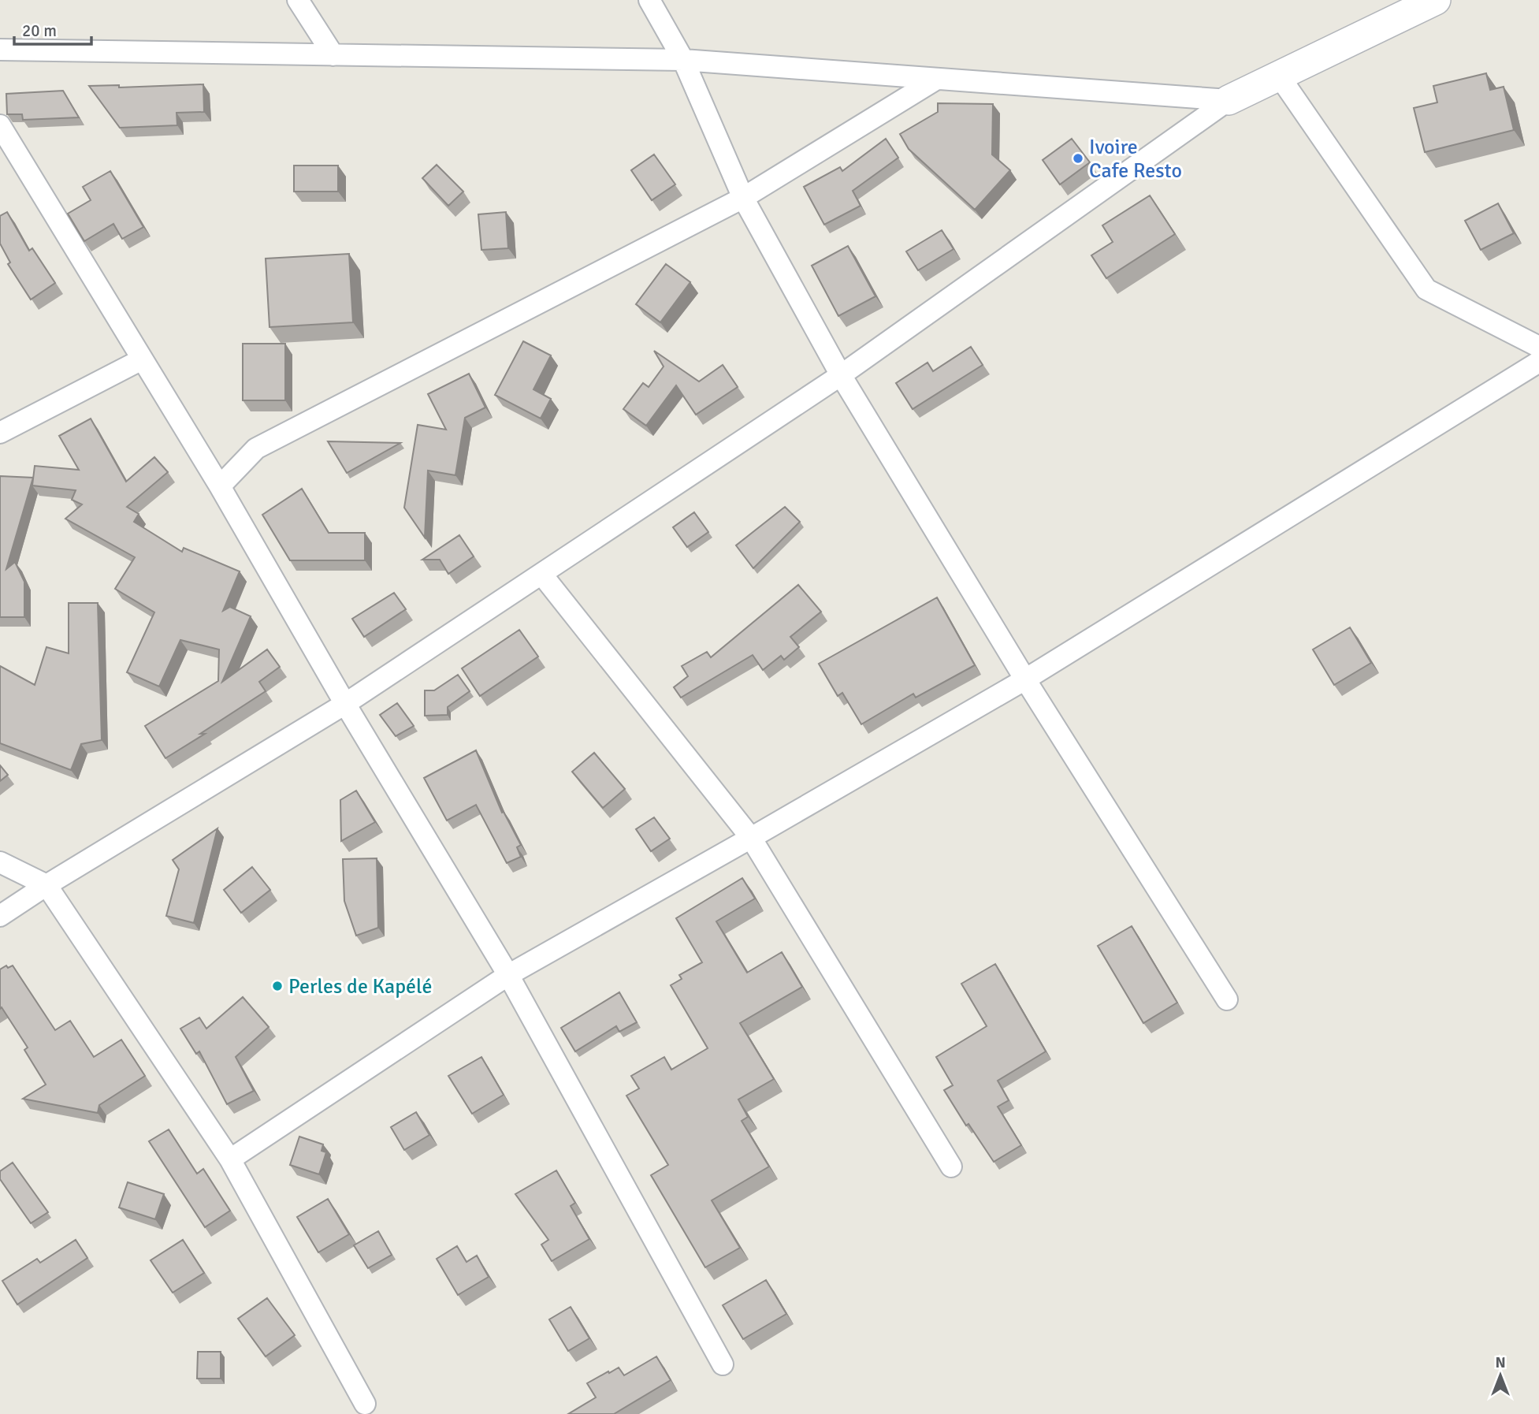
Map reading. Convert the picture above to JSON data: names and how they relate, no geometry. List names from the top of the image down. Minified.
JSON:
{"places":["Ivoire Cafe Resto","Perles de Kapélé"],"scale_bar":"20 m","north":"top"}
